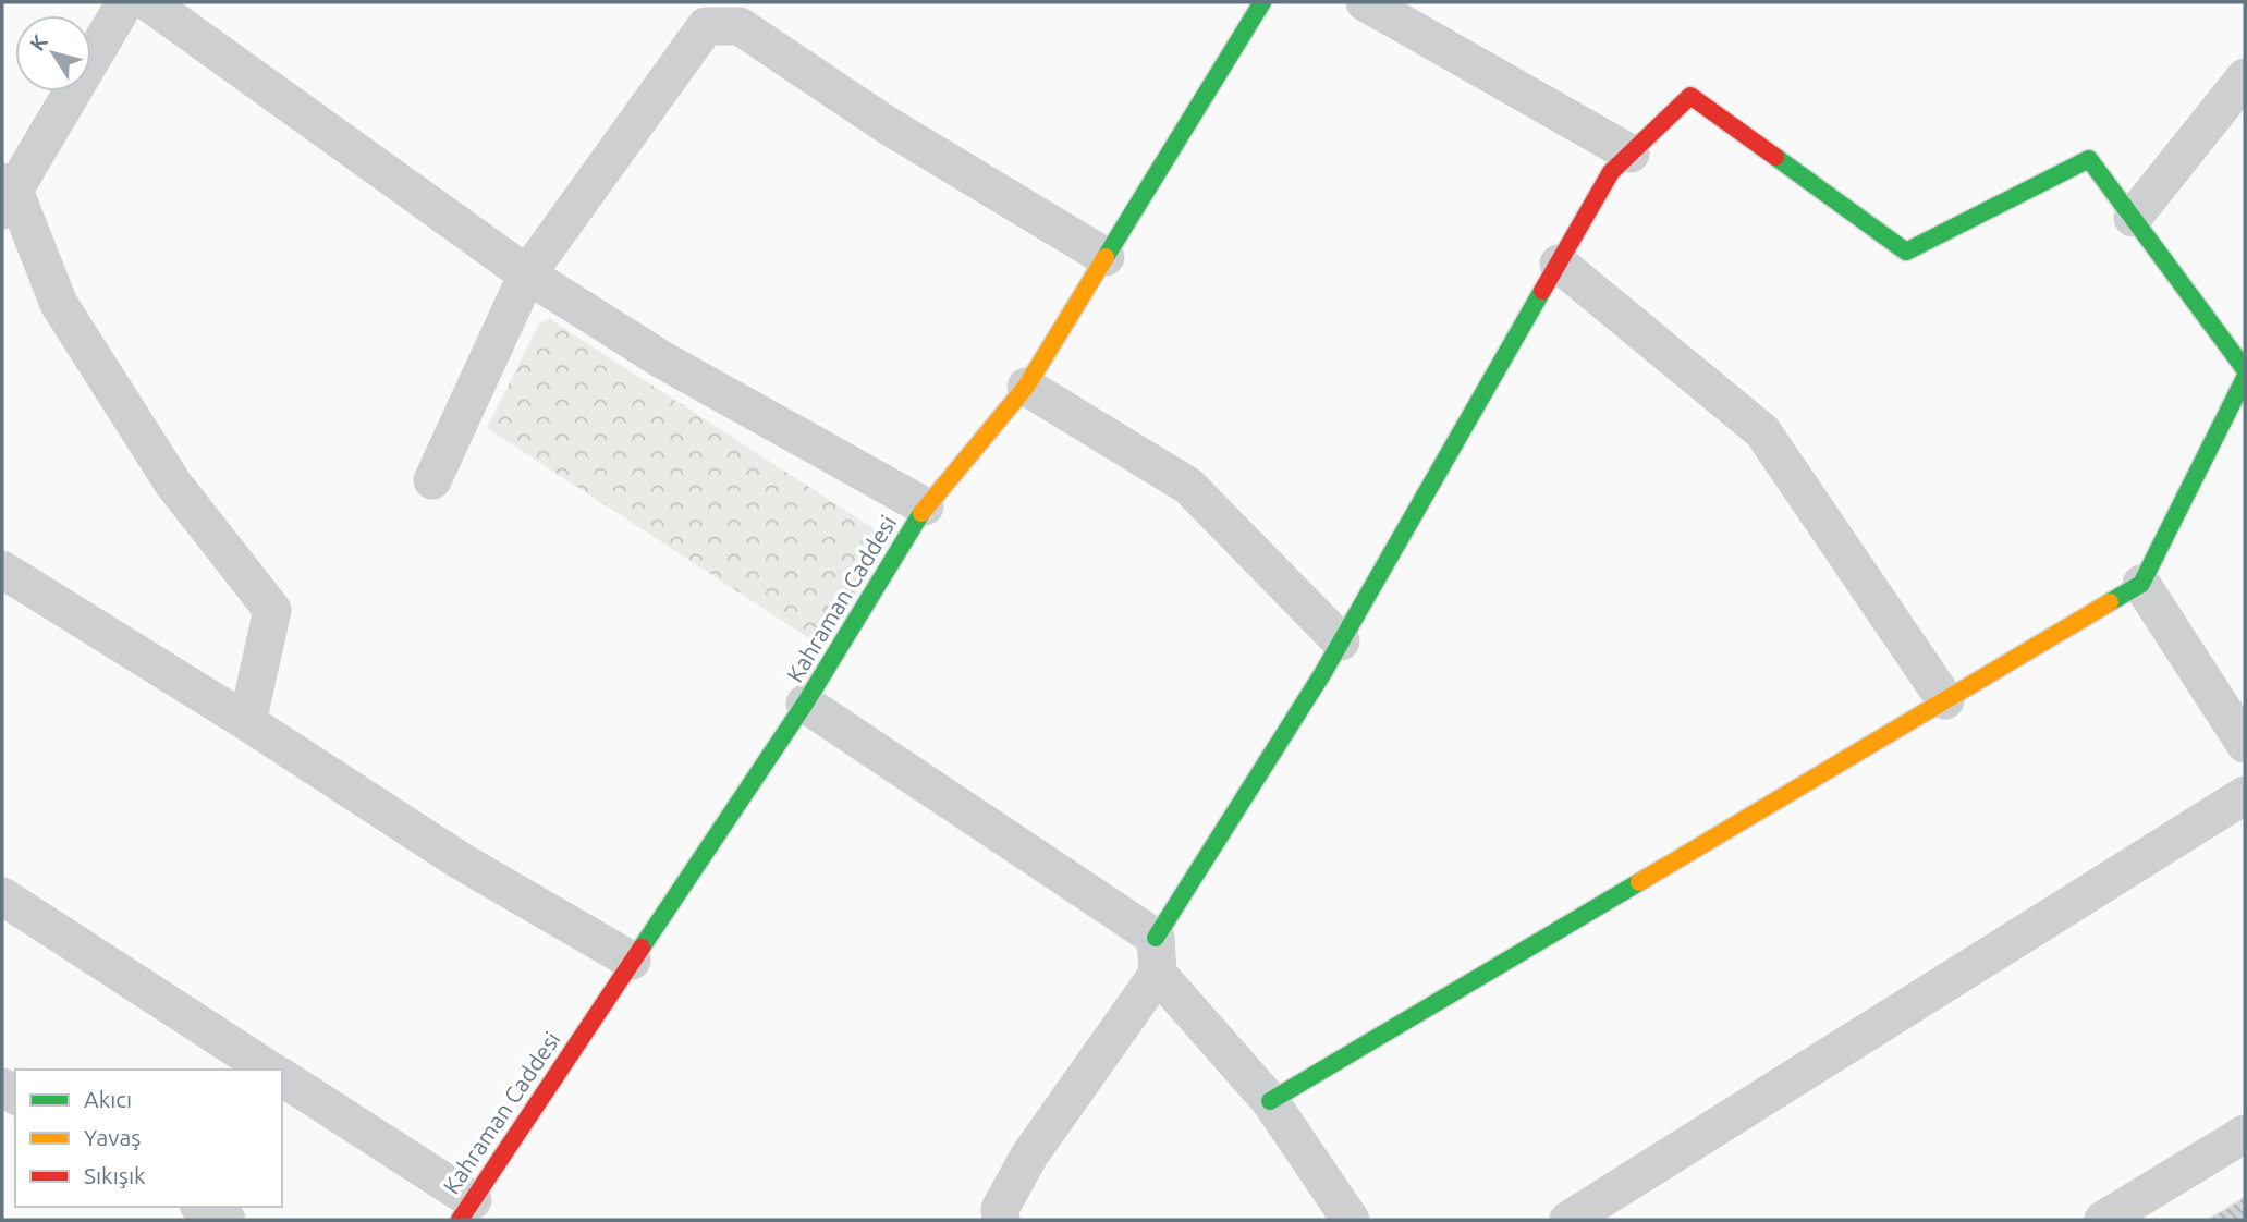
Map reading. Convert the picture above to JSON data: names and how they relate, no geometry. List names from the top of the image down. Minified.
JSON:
{"streets":{"street":["Kahraman Caddesi"]},"legend":["Akıcı","Yavaş","Sıkışık"],"north":"top left"}
